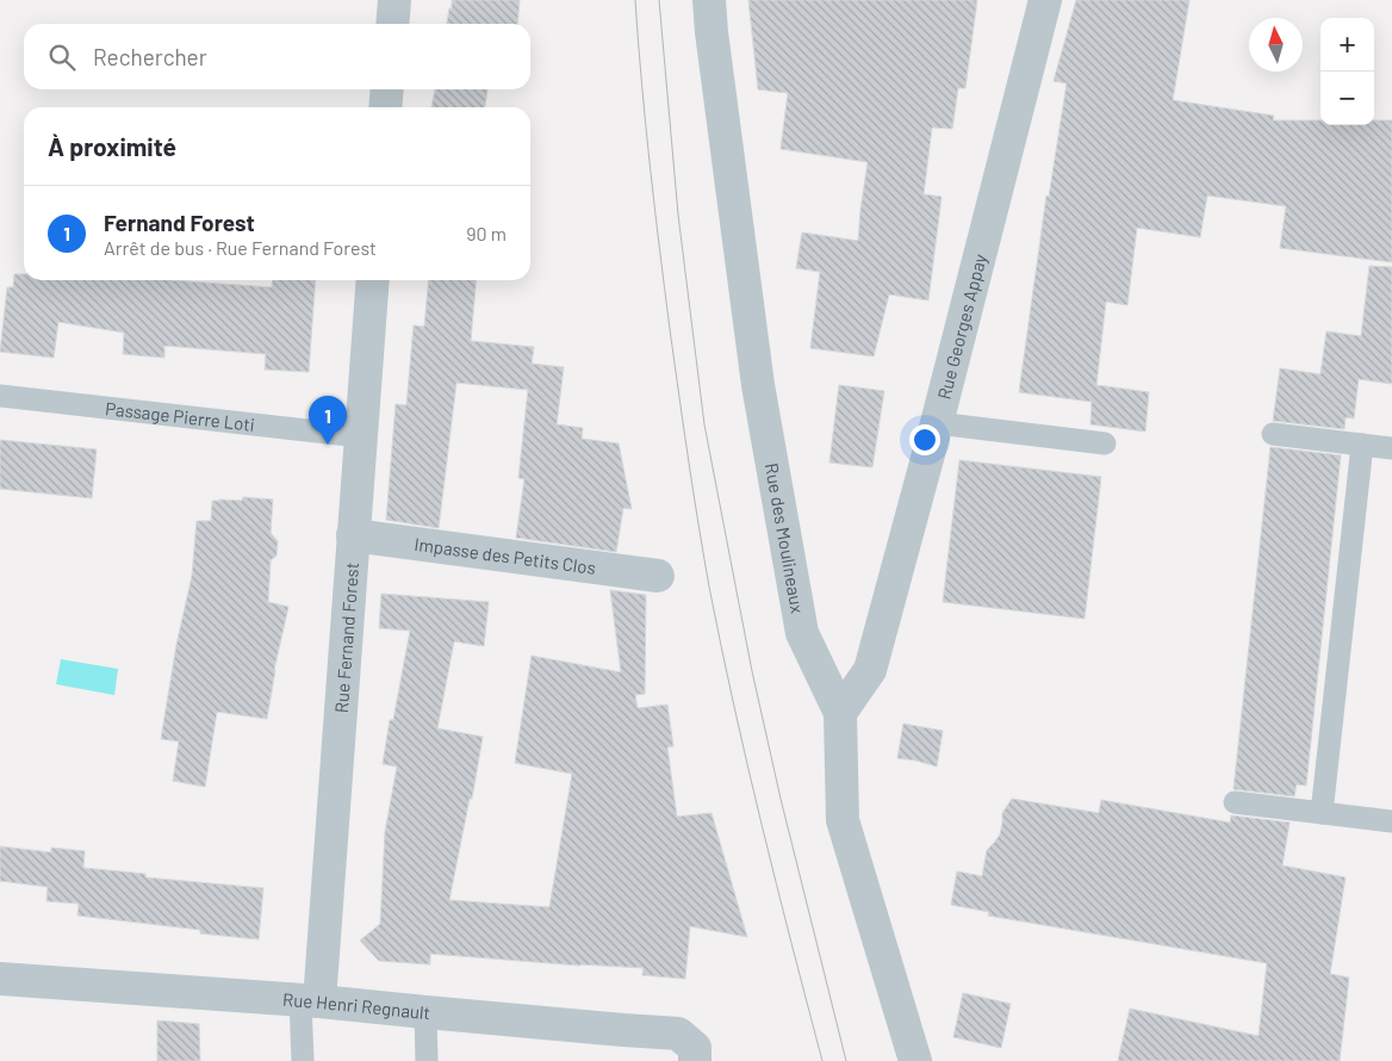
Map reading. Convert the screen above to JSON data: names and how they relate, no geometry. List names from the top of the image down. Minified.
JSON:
{"streets":{"street":["Rue Georges Appay","Rue des Moulineaux","Impasse des Petits Clos","Rue Fernand Forest","Rue Henri Regnault"],"lane":["Passage Pierre Loti"]},"crossings":[["Rue Georges Appay","Rue des Moulineaux"],["Passage Pierre Loti","Rue Fernand Forest"],["Impasse des Petits Clos","Rue Fernand Forest"],["Rue Fernand Forest","Rue Henri Regnault"]],"north":"top","page":{"map_buttons":["+","−"],"search":"Rechercher","heading":"À proximité","list":[{"mark":"1","name":"Fernand Forest","note":"Arrêt de bus · Rue Fernand Forest","value":"90 m"}],"pins":"1"}}
